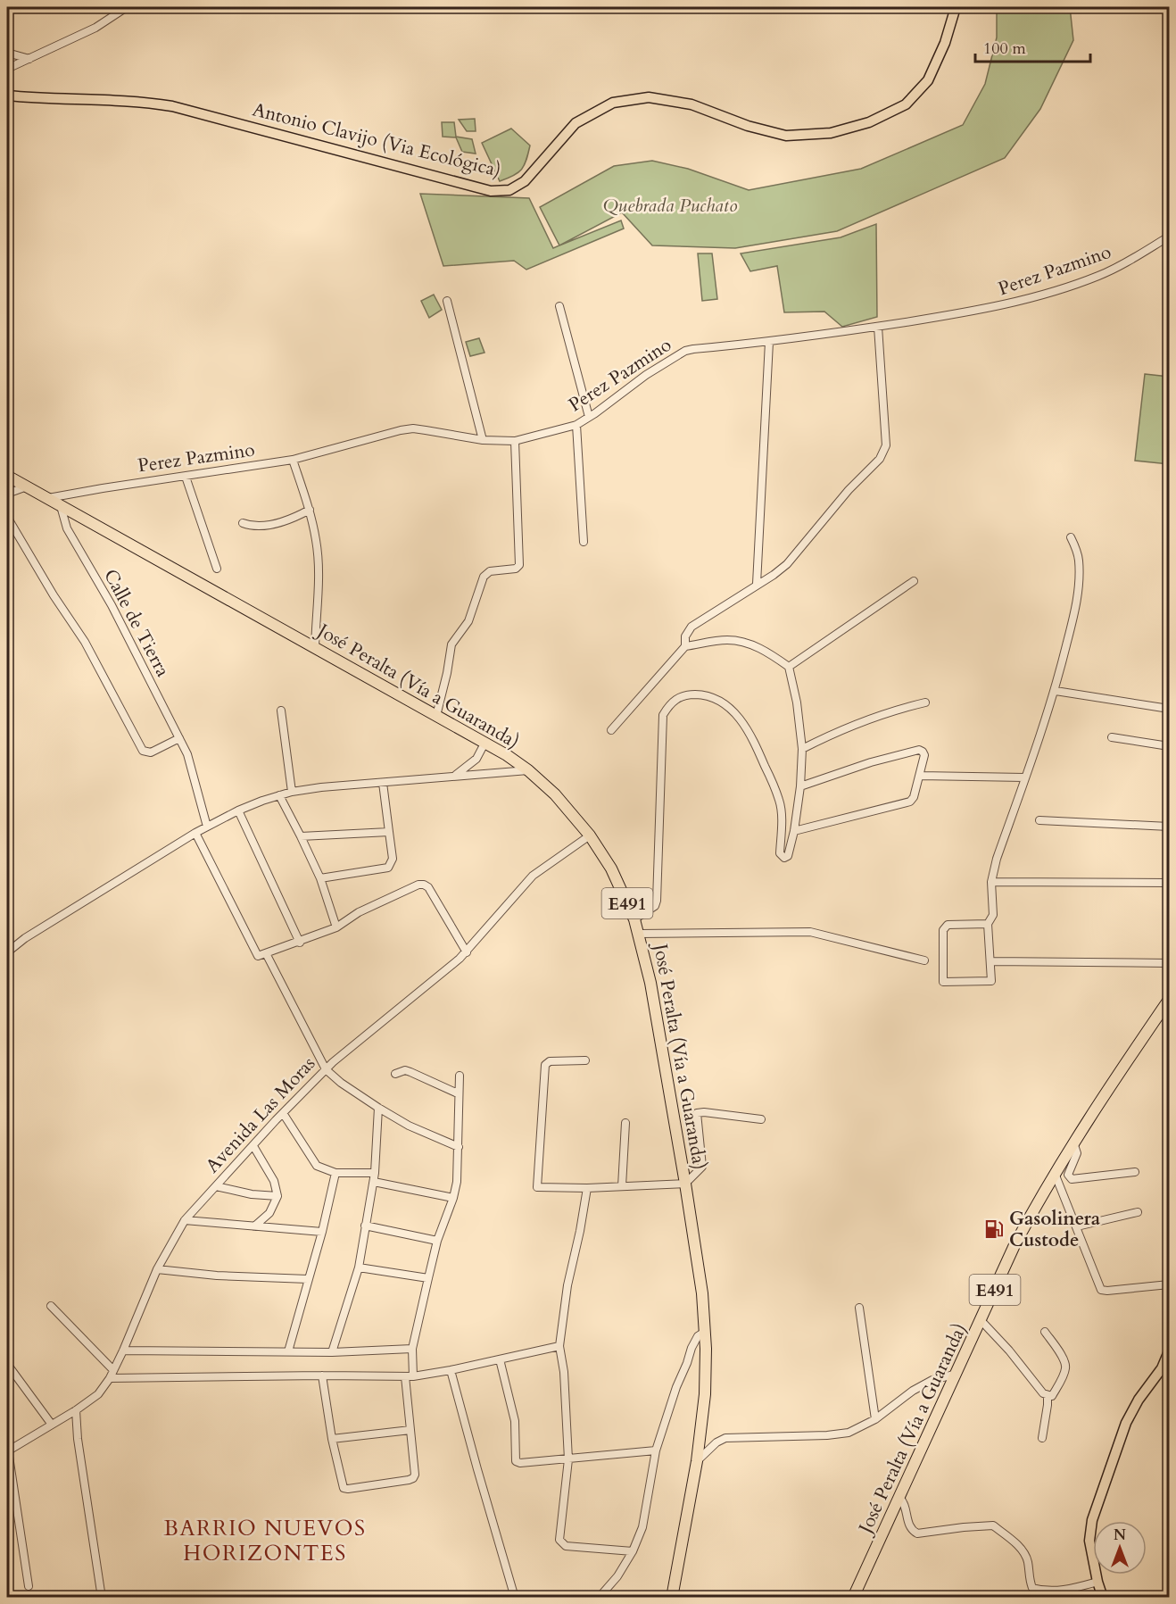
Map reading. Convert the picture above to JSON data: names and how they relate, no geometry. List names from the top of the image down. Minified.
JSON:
{"streets":{"highway":["José Peralta (Vía a Guaranda)","E491"],"main road":["Antonio Clavijo (Via Ecológica)"],"street":["Perez Pazmino","Calle de Tierra","Avenida Las Moras"]},"crossings":[["Perez Pazmino","José Peralta (Vía a Guaranda)"],["Calle de Tierra","José Peralta (Vía a Guaranda)"],["José Peralta (Vía a Guaranda)","Avenida Las Moras"]],"districts":["BARRIO NUEVOS HORIZONTES"],"parks":["Quebrada Puchato"],"places":{"fuel station":["Gasolinera Custode"]},"scale_bar":"100 m","north":"top"}
